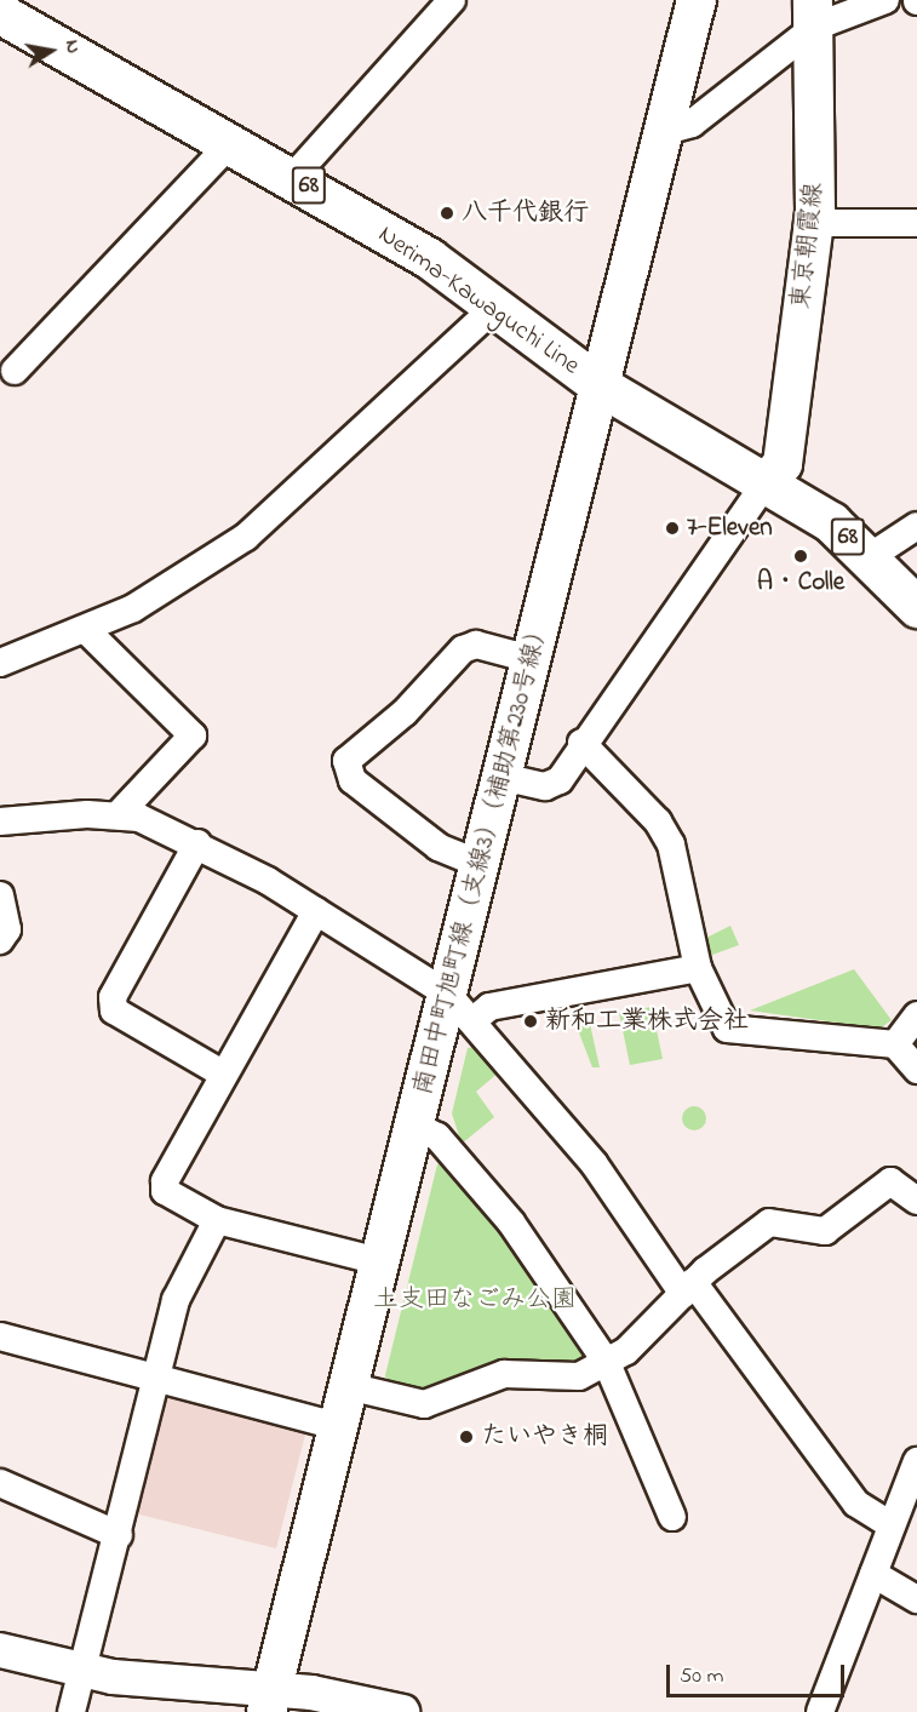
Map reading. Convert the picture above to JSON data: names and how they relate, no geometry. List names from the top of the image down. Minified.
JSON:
{"streets":{"main road":["68","東京朝霞線","Nerima-Kawaguchi Line","南田中町旭町線（支線3）（補助第230号線）"]},"crossings":[["68","東京朝霞線"],["68","Nerima-Kawaguchi Line"],["東京朝霞線","Nerima-Kawaguchi Line"],["Nerima-Kawaguchi Line","南田中町旭町線（支線3）（補助第230号線）"]],"parks":["土支田なごみ公園"],"places":["八千代銀行","7-Eleven","A・Colle","新和工業株式会社","たいやき桐"],"scale_bar":"50 m","north":"right"}
